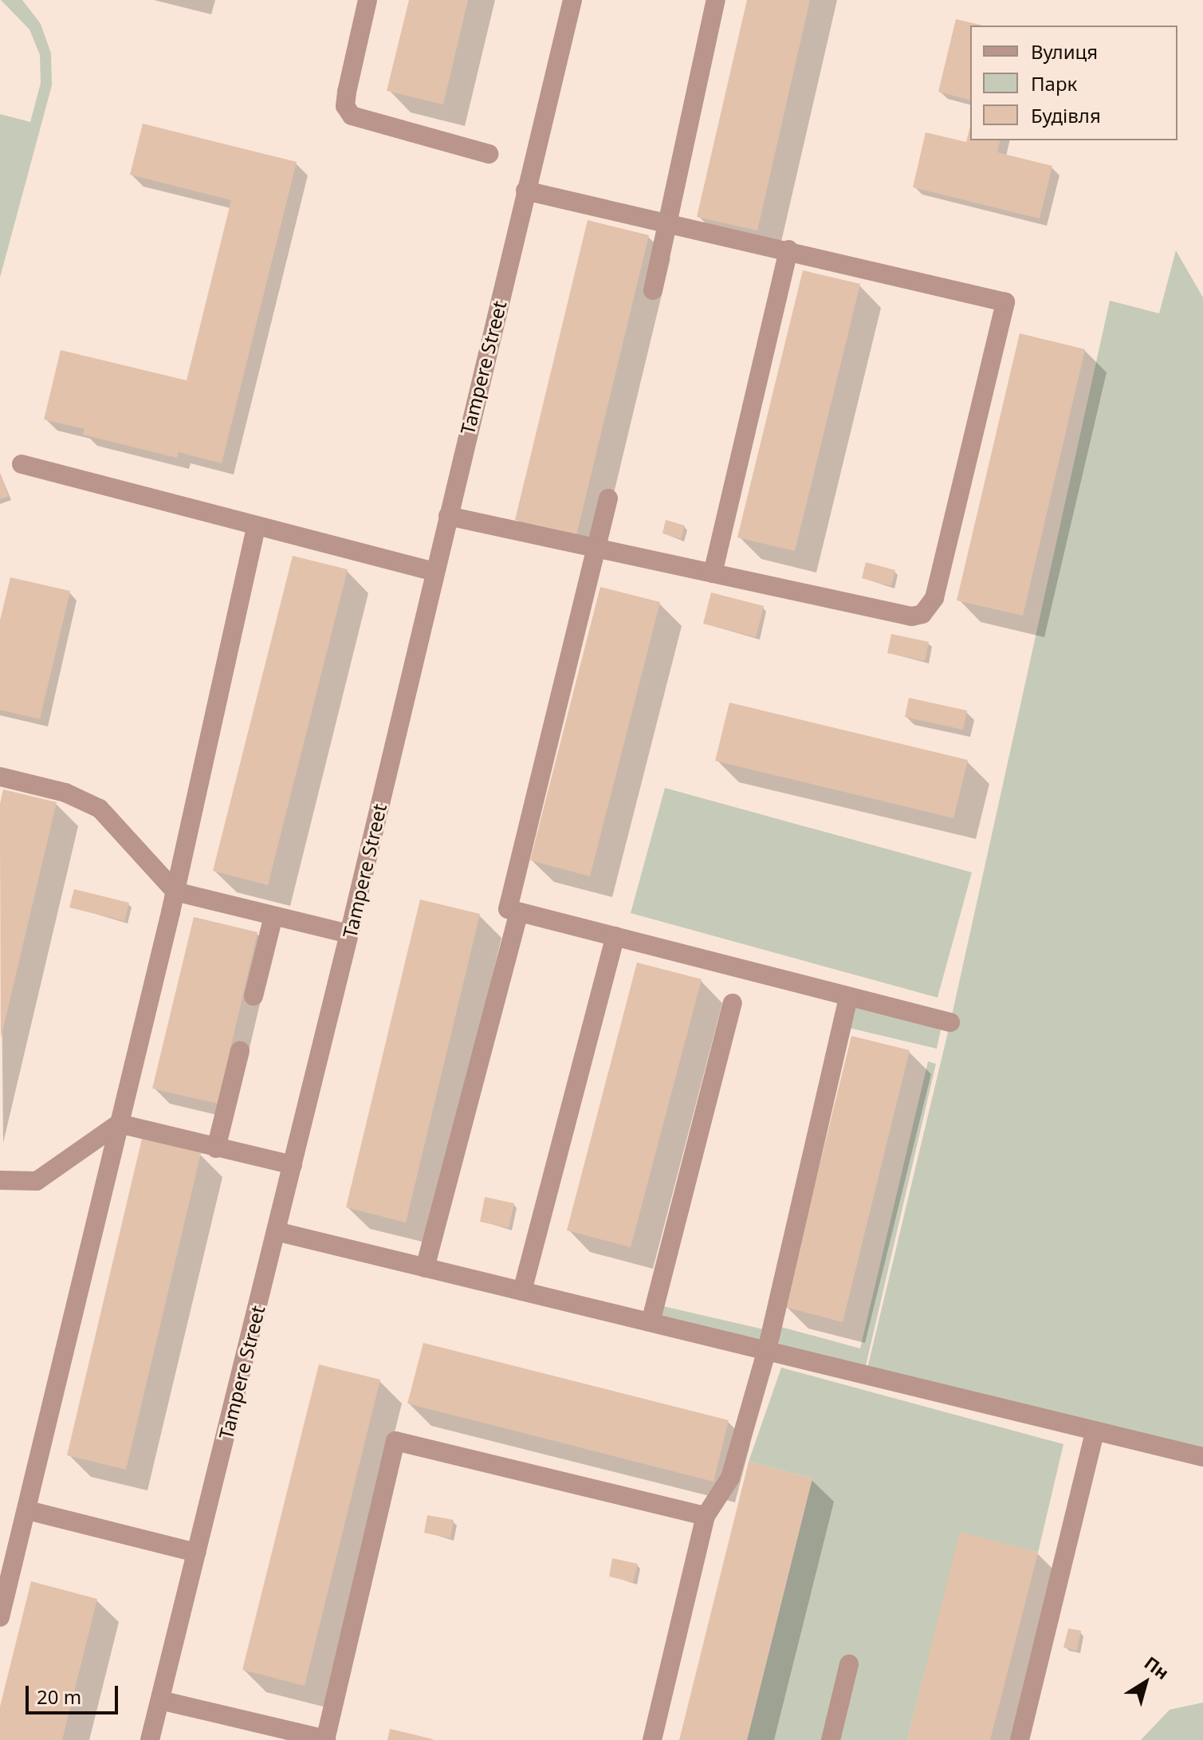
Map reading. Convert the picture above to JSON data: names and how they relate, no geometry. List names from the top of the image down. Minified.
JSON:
{"streets":{"street":["Tampere Street"]},"legend":["Вулиця","Парк","Будівля"],"scale_bar":"20 m","north":"top right"}
